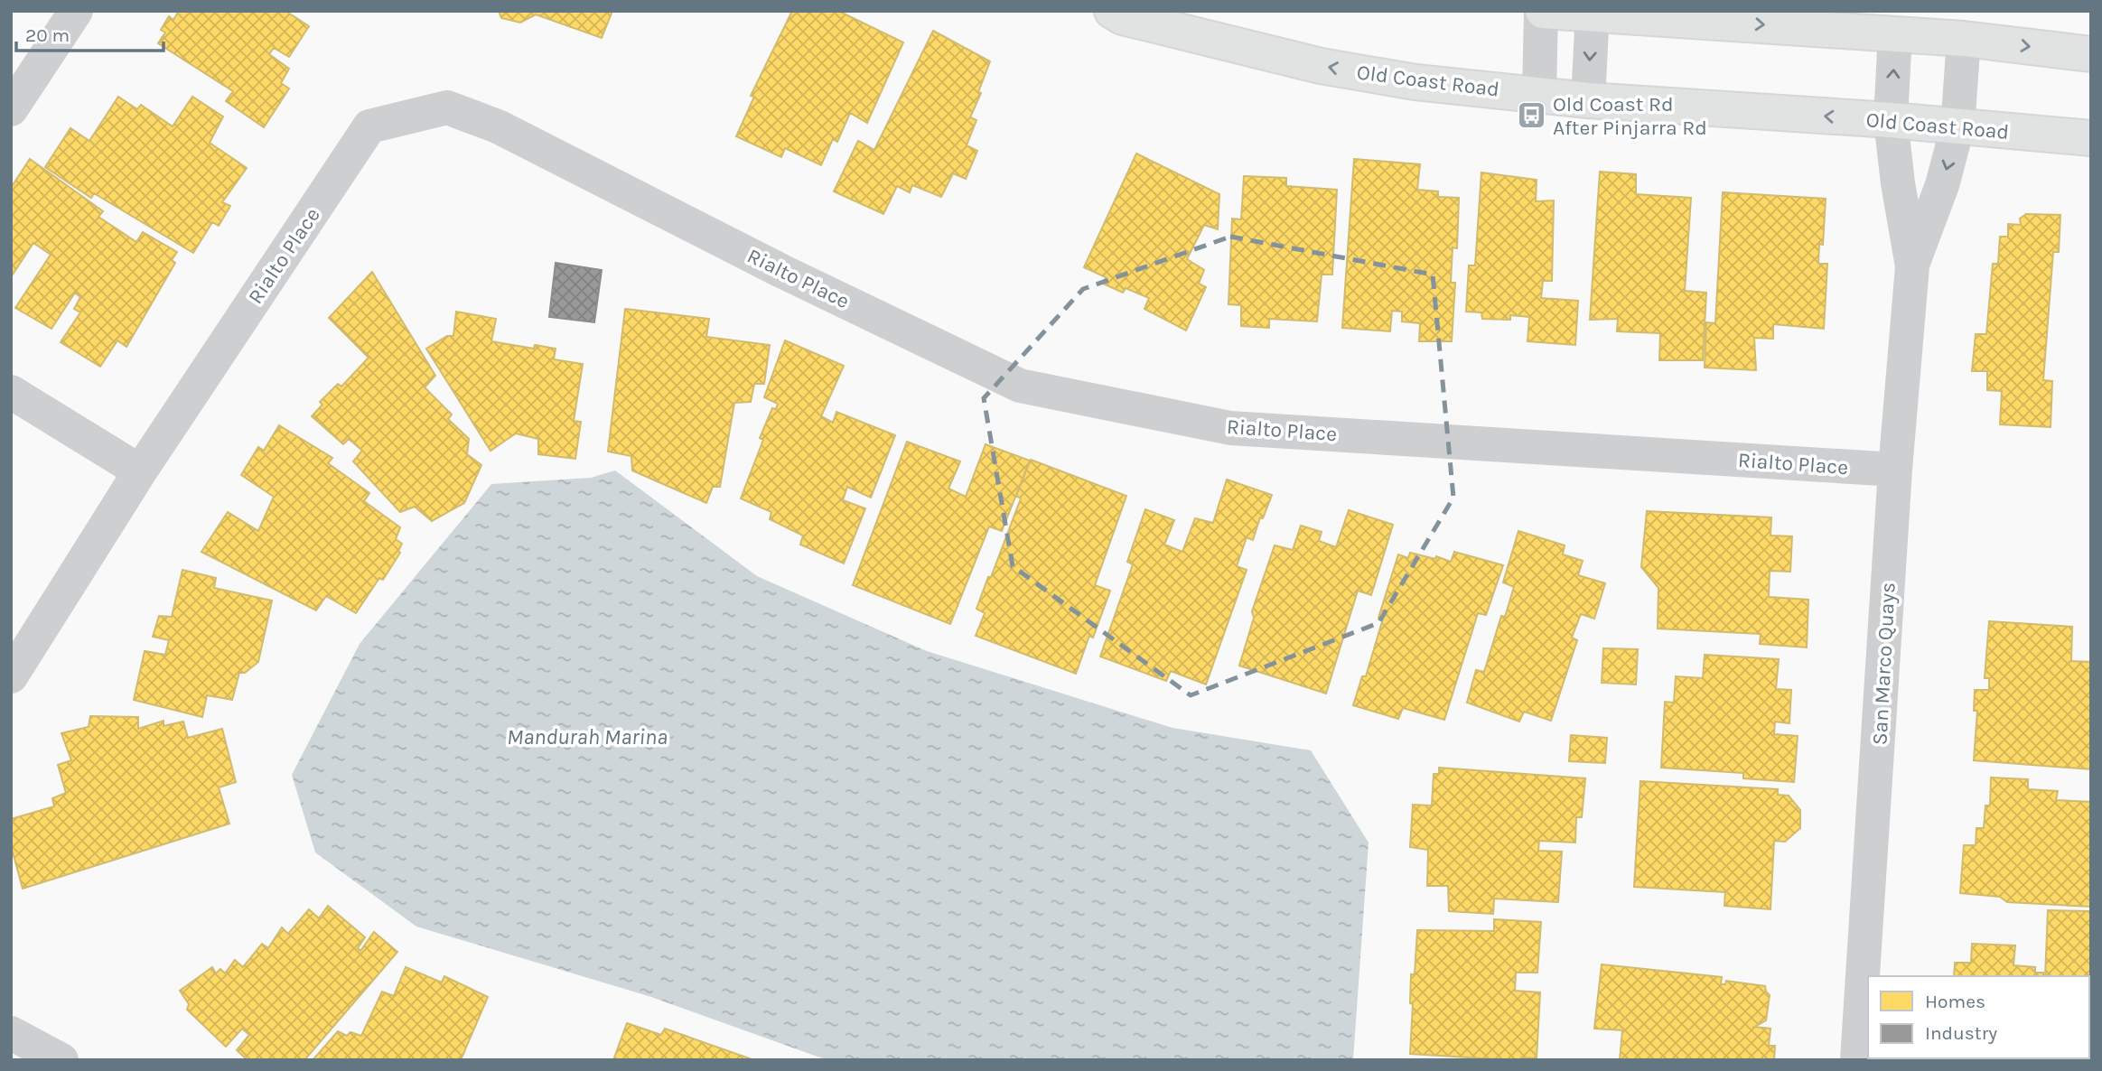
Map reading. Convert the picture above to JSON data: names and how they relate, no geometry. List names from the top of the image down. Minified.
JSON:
{"streets":{"main road":["Old Coast Road"],"street":["Rialto Place","San Marco Quays"]},"crossings":[["Old Coast Road","San Marco Quays"],["Rialto Place","San Marco Quays"]],"water":["Mandurah Marina"],"places":{"bus stop":["Old Coast Rd After Pinjarra Rd"]},"legend":["Homes","Industry"],"scale_bar":"20 m"}
